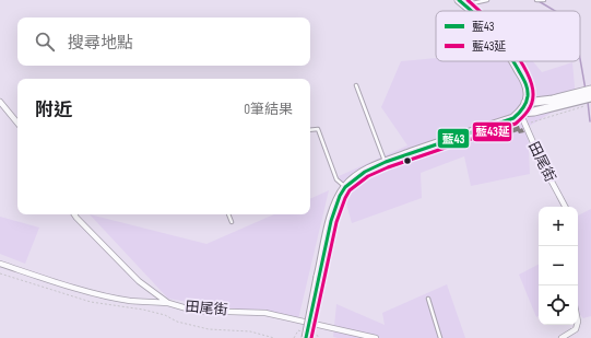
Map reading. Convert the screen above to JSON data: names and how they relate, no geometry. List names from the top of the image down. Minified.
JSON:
{"streets":{"street":["田尾街"]},"lines":["transit line 藍43","transit line 藍43延"],"legend":["藍43","藍43延"],"page":{"search":"搜尋地點","heading":["附近","0筆結果"],"map_buttons":["+","−"]}}
